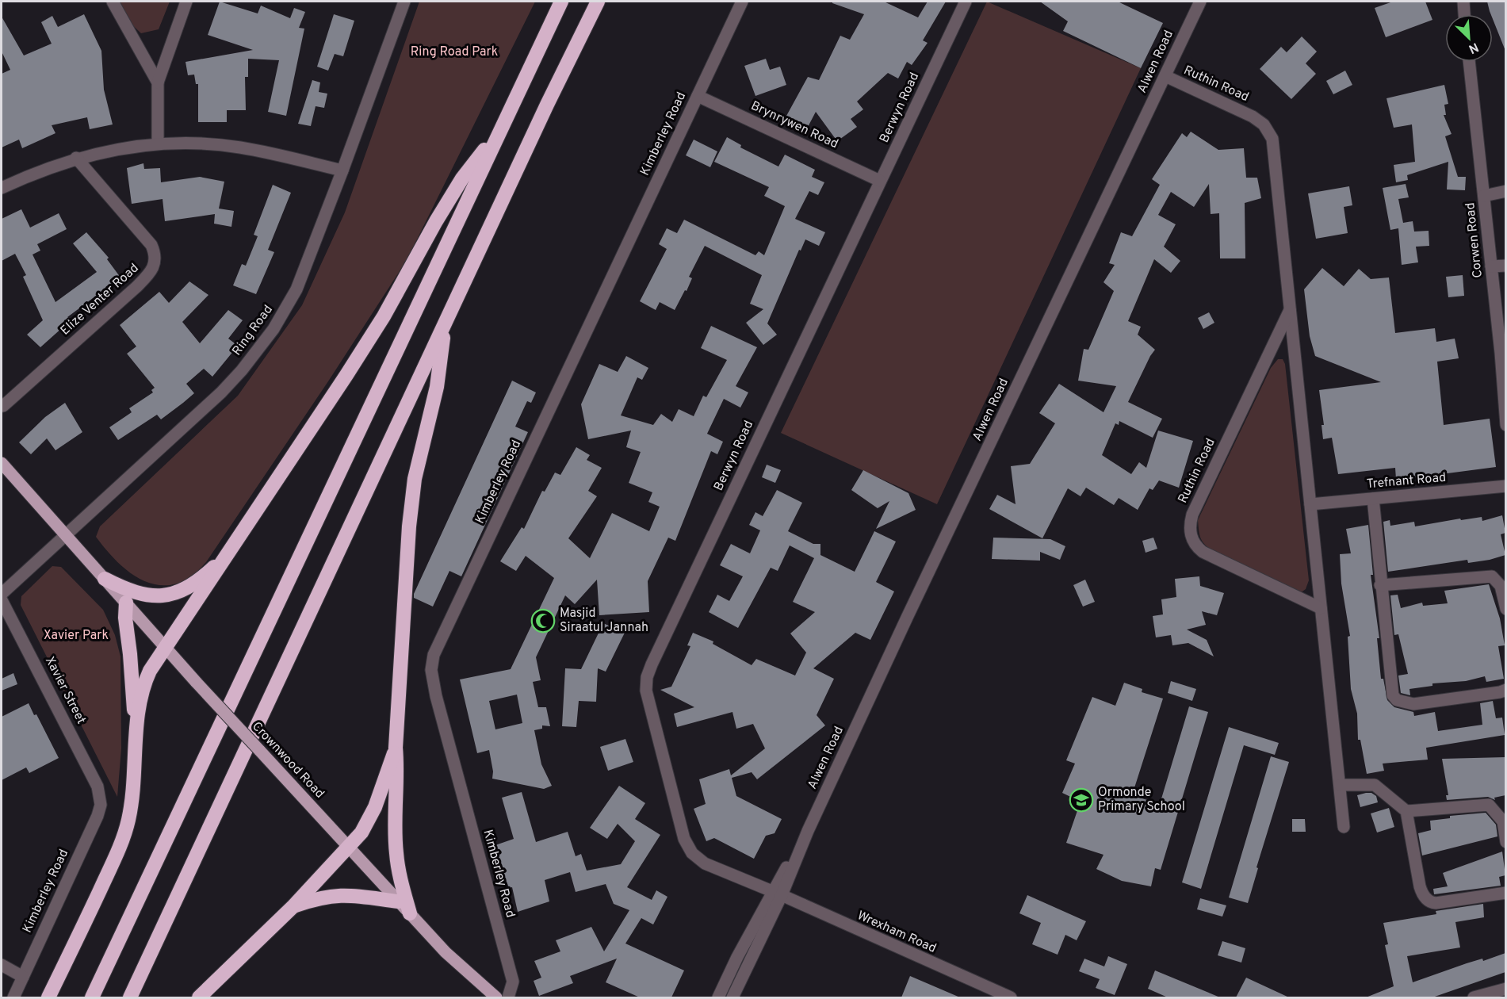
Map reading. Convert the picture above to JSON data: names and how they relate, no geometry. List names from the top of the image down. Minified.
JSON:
{"streets":{"main road":["Crownwood Road"],"street":["Alwen Road","Ruthin Road","Berwyn Road","Brynrywen Road","Kimberley Road","Corwen Road","Elize Venter Road","Ring Road","Trefnant Road","Xavier Street","Wrexham Road"]},"crossings":[["Alwen Road","Ruthin Road"],["Alwen Road","Berwyn Road"],["Alwen Road","Wrexham Road"],["Ruthin Road","Trefnant Road"],["Berwyn Road","Brynrywen Road"],["Berwyn Road","Wrexham Road"],["Brynrywen Road","Kimberley Road"],["Kimberley Road","Xavier Street"],["Ring Road","Crownwood Road"]],"parks":["Ring Road Park","Xavier Park"],"places":{"mosque":["Masjid Siraatul Jannah"],"school or university":["Ormonde Primary School"]},"north":"bottom right"}
